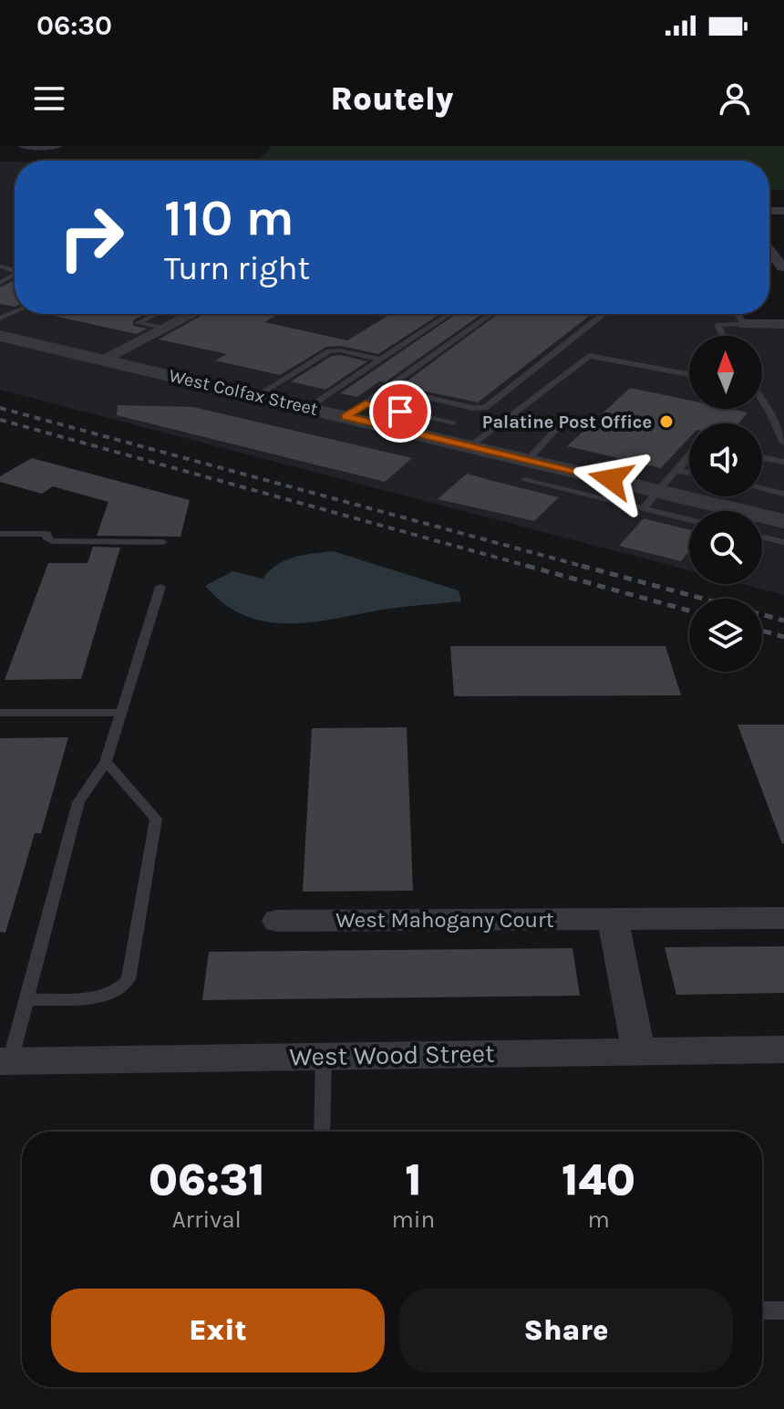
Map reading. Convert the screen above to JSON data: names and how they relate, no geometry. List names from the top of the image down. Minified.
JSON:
{"streets":{"street":["West Colfax Street","West Mahogany Court","West Wood Street"]},"places":["Palatine Post Office"],"north":"top","page":{"status":"06:30","header":"Routely","turn":["110 m","Turn right"],"eta":["06:31","Arrival","1","min","140","m"],"buttons":["Exit","Share"]}}
